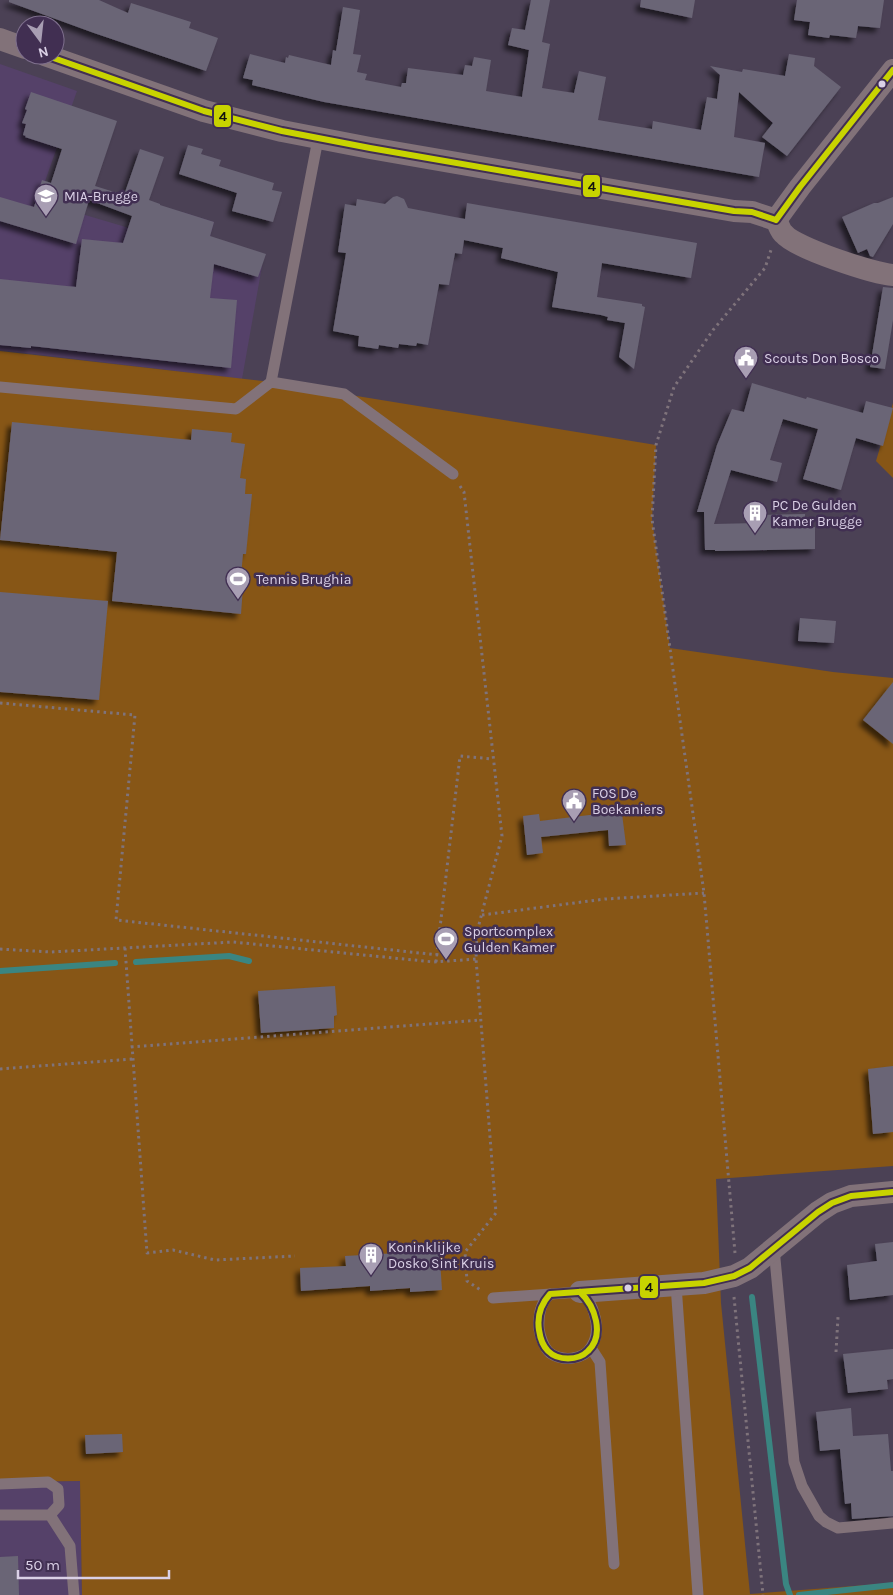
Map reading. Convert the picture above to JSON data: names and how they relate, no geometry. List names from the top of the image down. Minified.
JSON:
{"places":{"school or university":["MIA-Brugge"],"public building":["Scouts Don Bosco","FOS De Boekaniers"],"building":["PC De Gulden Kamer Brugge","Koninklijke Dosko Sint Kruis"],"sports":["Tennis Brughia","Sportcomplex Gulden Kamer"]},"lines":["transit line 4"],"scale_bar":"50 m","north":"bottom"}
